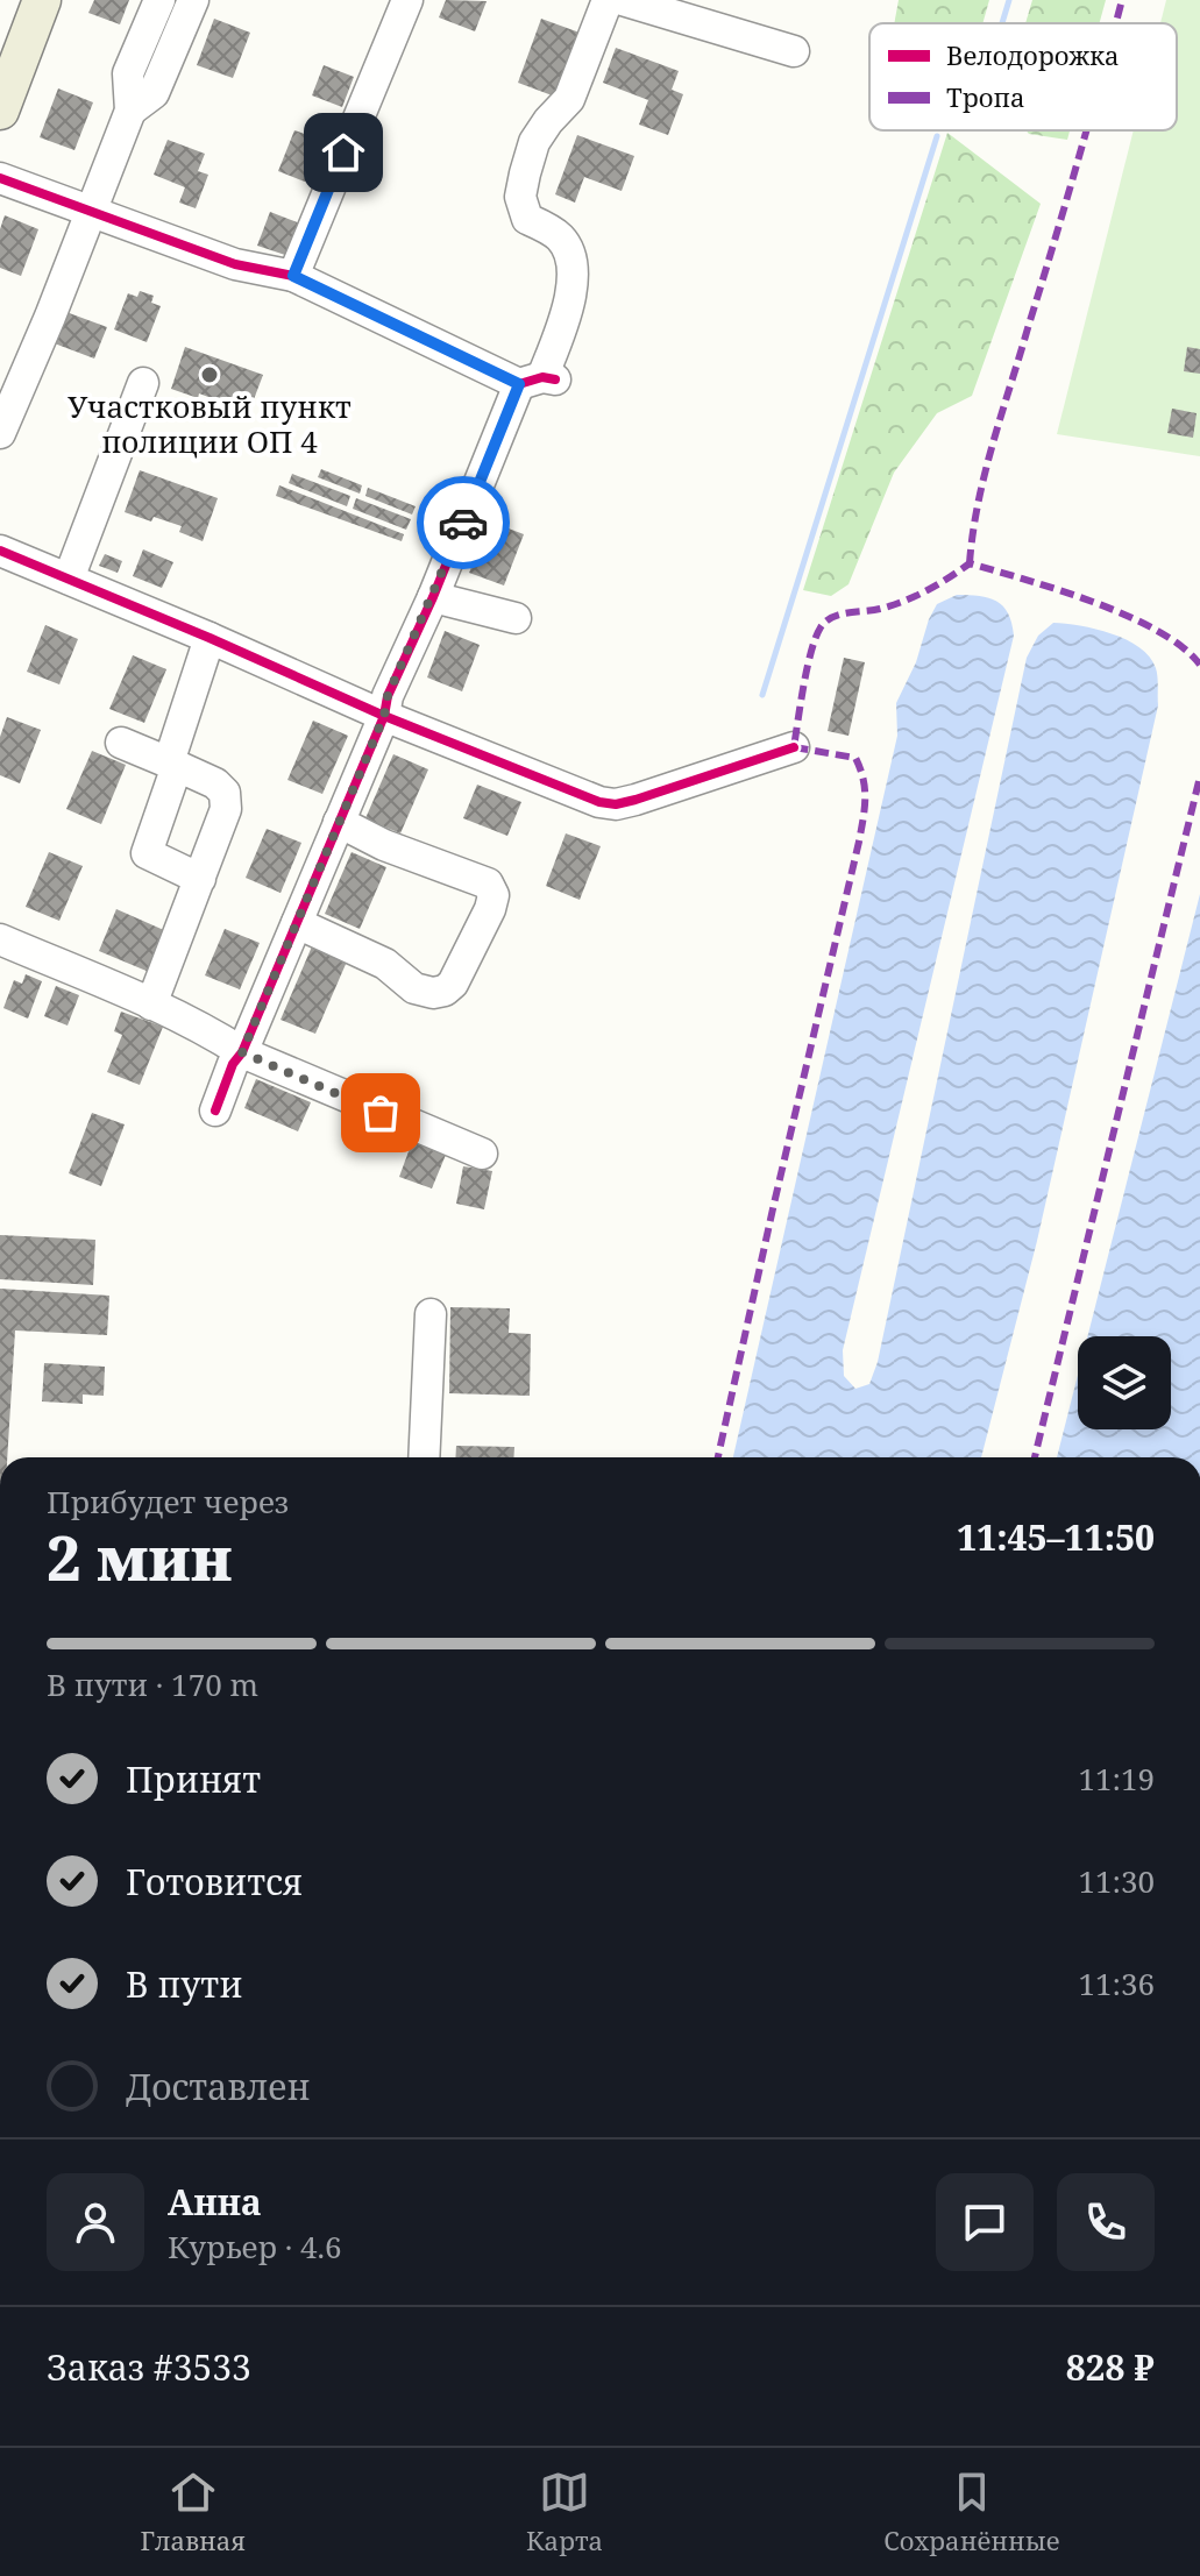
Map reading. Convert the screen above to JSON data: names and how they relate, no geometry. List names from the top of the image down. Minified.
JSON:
{"places":["Участковый пункт полиции ОП 4"],"legend":["Велодорожка","Тропа"],"page":{"heading":["2 мин","Прибудет через","11:45–11:50"],"panel":["Анна","Курьер · 4.6","Заказ #3533","828 ₽"],"bar":"В пути · 170 m","list":[["Принят","11:19"],["Готовится","11:30"],["В пути","11:36"],"Доставлен"],"tabs":["Главная","Карта","Сохранённые"]}}
